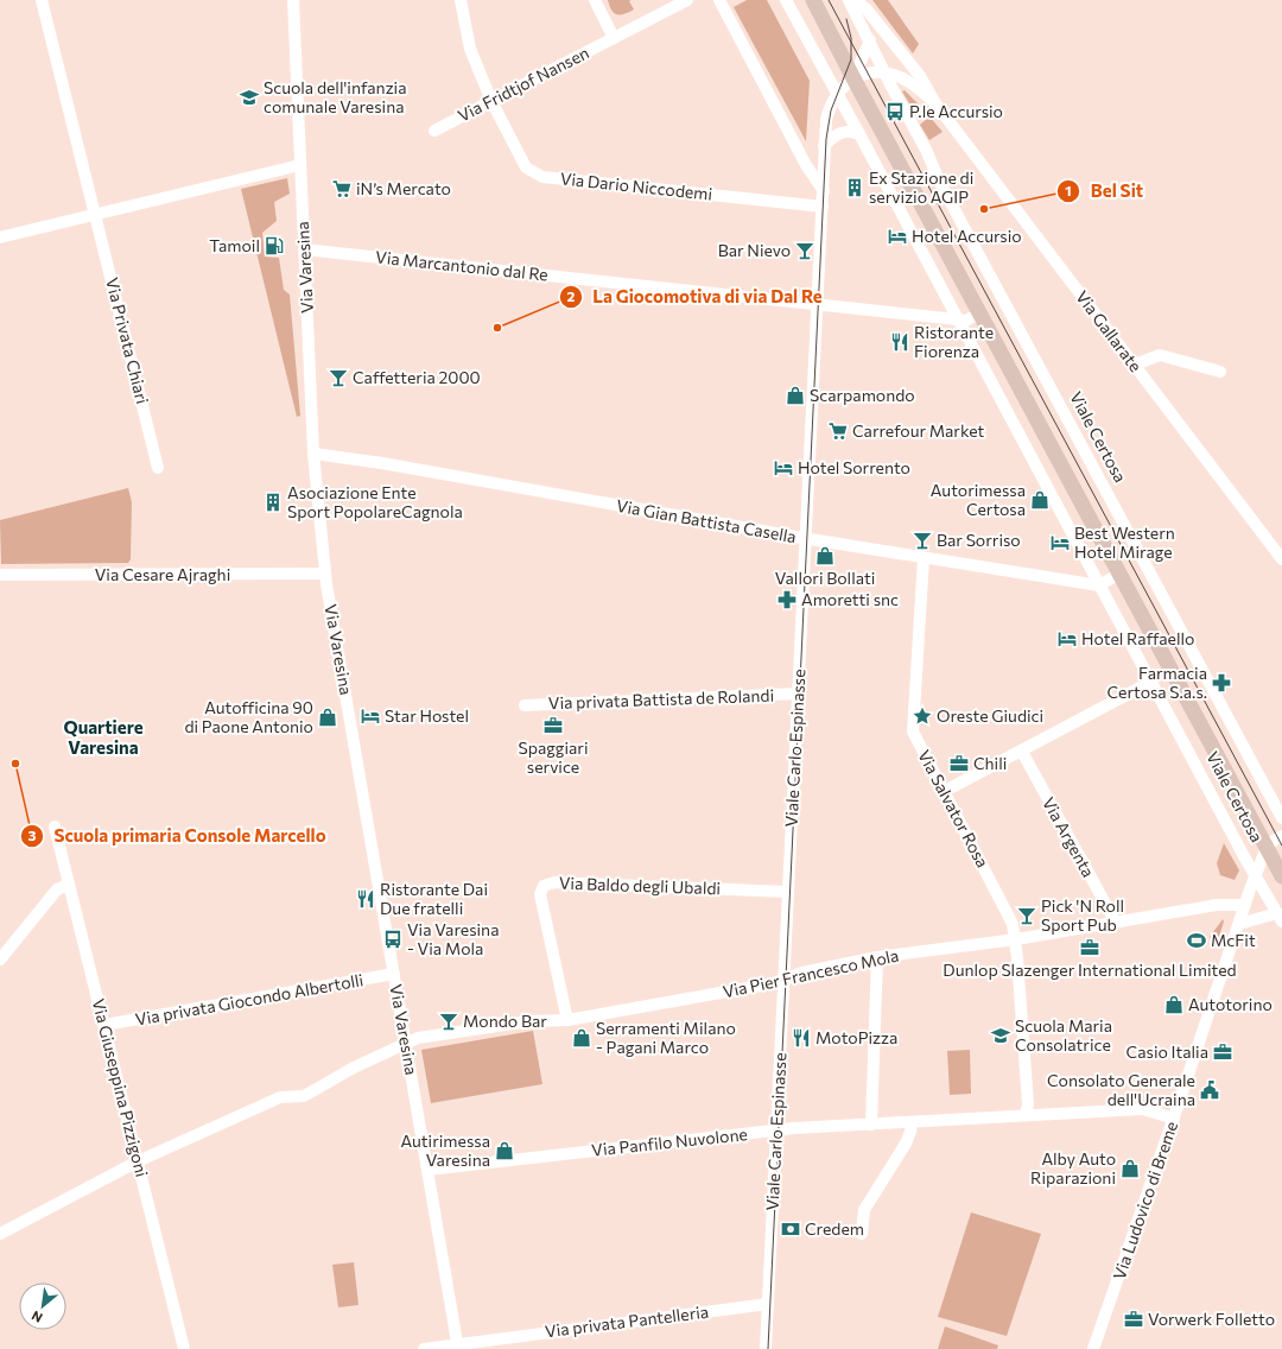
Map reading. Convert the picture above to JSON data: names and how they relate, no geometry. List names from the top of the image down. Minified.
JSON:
{"streets":{"main road":["Viale Certosa"],"street":["Via Fridtjof Nansen","Via Dario Niccodemi","Via Marcantonio dal Re","Via Varesina","Via Gallarate","Via Privata Chiari","Via Gian Battista Casella","Via Cesare Ajraghi","Via privata Battista de Rolandi","Viale Carlo Espinasse","Via Salvator Rosa","Via Argenta","Via Baldo degli Ubaldi","Via Pier Francesco Mola","Via privata Giocondo Albertolli","Via Giuseppina Pizzigoni","Via Panfilo Nuvolone","Via Ludovico di Breme","Via privata Pantelleria"]},"crossings":[["Via Fridtjof Nansen","Via Dario Niccodemi"],["Via Dario Niccodemi","Viale Carlo Espinasse"],["Via Marcantonio dal Re","Via Varesina"],["Via Marcantonio dal Re","Viale Certosa"],["Via Marcantonio dal Re","Viale Carlo Espinasse"],["Via Varesina","Via Gian Battista Casella"],["Via Varesina","Via Cesare Ajraghi"],["Via Varesina","Via Pier Francesco Mola"],["Via Varesina","Via privata Giocondo Albertolli"],["Via Varesina","Via Panfilo Nuvolone"],["Via Varesina","Via privata Pantelleria"],["Viale Certosa","Via Gian Battista Casella"],["Viale Certosa","Viale Carlo Espinasse"],["Viale Certosa","Via Ludovico di Breme"],["Via Gian Battista Casella","Viale Carlo Espinasse"],["Via Gian Battista Casella","Via Salvator Rosa"],["Via privata Battista de Rolandi","Viale Carlo Espinasse"],["Viale Carlo Espinasse","Via Baldo degli Ubaldi"],["Viale Carlo Espinasse","Via Pier Francesco Mola"],["Viale Carlo Espinasse","Via Panfilo Nuvolone"],["Viale Carlo Espinasse","Via privata Pantelleria"],["Via Salvator Rosa","Via Pier Francesco Mola"],["Via Salvator Rosa","Via Panfilo Nuvolone"],["Via Argenta","Via Pier Francesco Mola"],["Via Baldo degli Ubaldi","Via Pier Francesco Mola"],["Via Pier Francesco Mola","Via Giuseppina Pizzigoni"],["Via Pier Francesco Mola","Via Ludovico di Breme"],["Via privata Giocondo Albertolli","Via Giuseppina Pizzigoni"],["Via Panfilo Nuvolone","Via Ludovico di Breme"]],"districts":["Quartiere Varesina"],"places":{"school or university":["Scuola dell'infanzia comunale Varesina","Scuola Maria Consolatrice"],"bus stop":["P.le Accursio","Via Varesina - Via Mola"],"building":["Ex Stazione di servizio AGIP","Asociazione Ente Sport PopolareCagnola"],"supermarket":["iN’s Mercato","Carrefour Market"],"other":["Bel Sit","La Giocomotiva di via Dal Re","Scuola primaria Console Marcello"],"hotel":["Hotel Accursio","Hotel Sorrento","Best Western Hotel Mirage","Hotel Raffaello","Star Hostel"],"fuel station":["Tamoil"],"bar":["Bar Nievo","Caffetteria 2000","Bar Sorriso","Pick 'N Roll Sport Pub","Mondo Bar"],"restaurant":["Ristorante Fiorenza","Ristorante Dai Due fratelli","MotoPizza"],"shop":["Scarpamondo","Autorimessa Certosa","Vallori Bollati","Autofficina 90 di Paone Antonio","Autotorino","Serramenti Milano - Pagani Marco","Autirimessa Varesina","Alby Auto Riparazioni"],"pharmacy":["Amoretti snc","Farmacia Certosa S.a.s."],"place":["Oreste Giudici"],"office":["Spaggiari service","Chili","Dunlop Slazenger International Limited","Casio Italia","Vorwerk Folletto"],"sports":["McFit"],"public building":["Consolato Generale dell'Ucraina"],"bank":["Credem"]},"north":"bottom left"}
